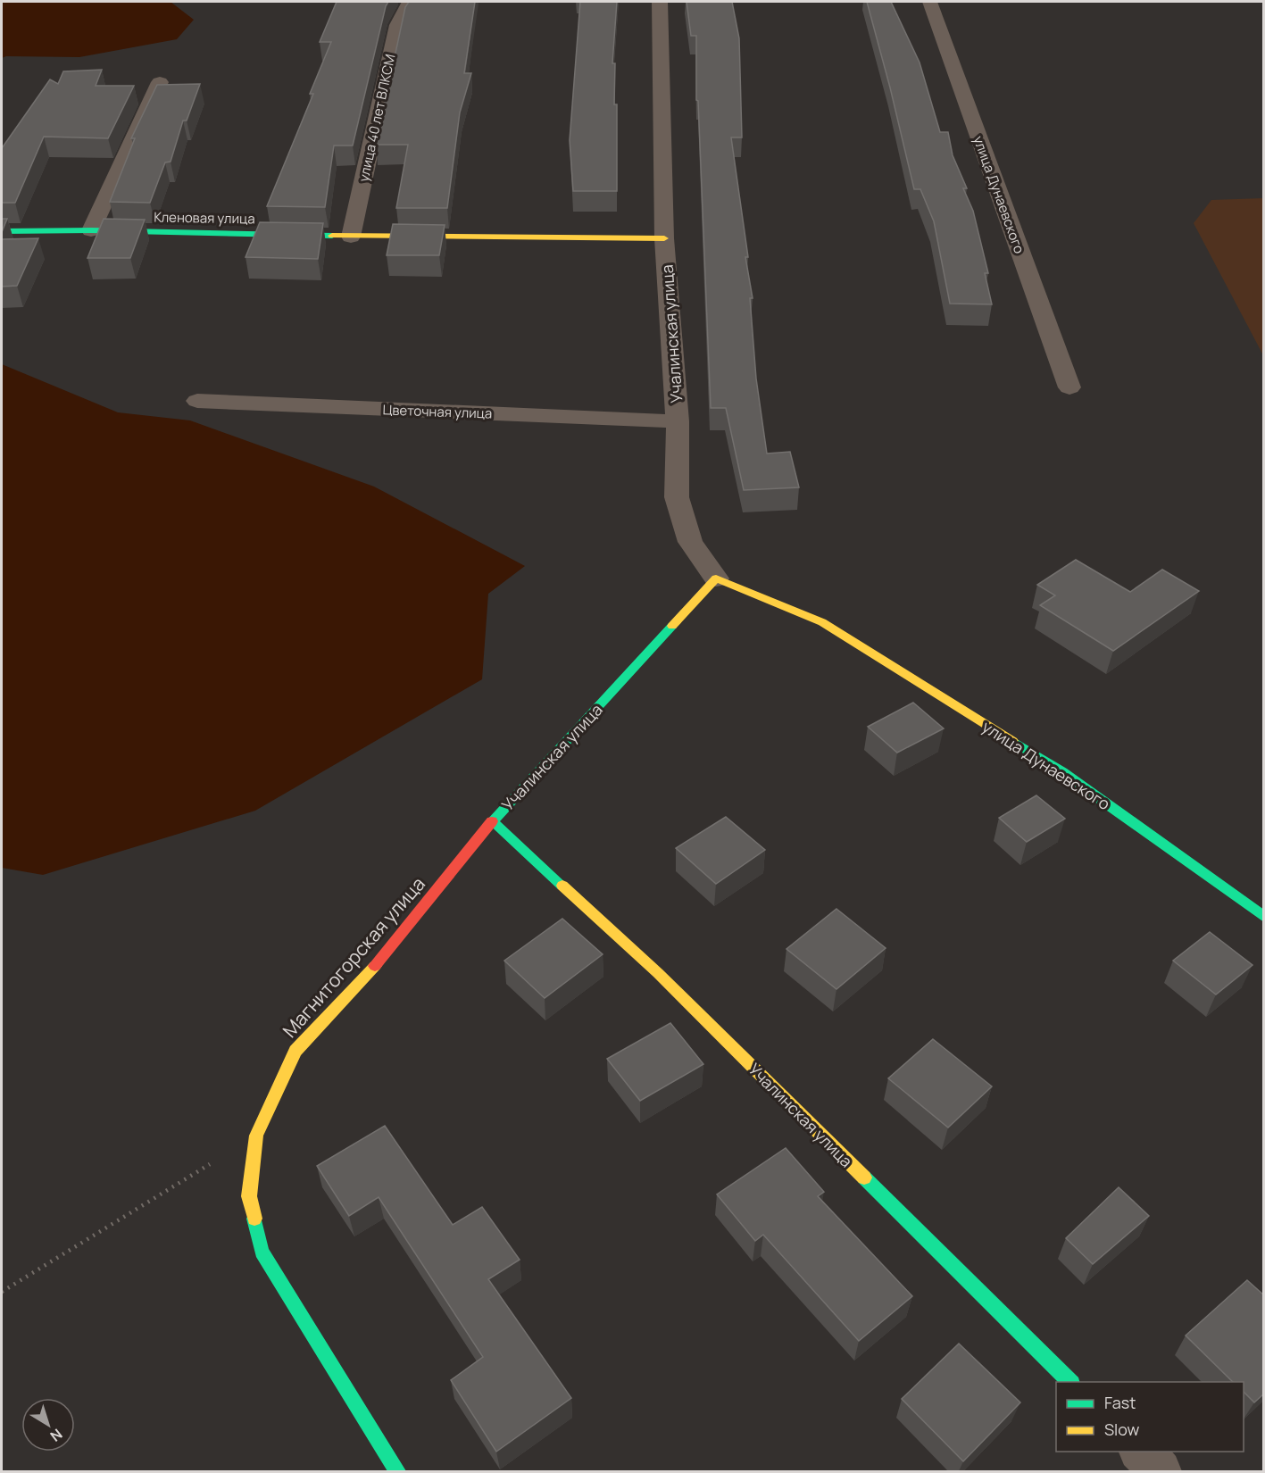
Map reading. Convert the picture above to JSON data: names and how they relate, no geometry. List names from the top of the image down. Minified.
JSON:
{"streets":{"street":["улица 40 лет ВЛКСМ","улица Дунаевского","Кленовая улица","Учалинская улица","Цветочная улица","Магнитогорская улица"]},"crossings":[["улица 40 лет ВЛКСМ","Кленовая улица"],["улица Дунаевского","Учалинская улица"],["Кленовая улица","Учалинская улица"],["Учалинская улица","Цветочная улица"],["Учалинская улица","Магнитогорская улица"]],"legend":["Fast","Slow"],"north":"bottom right"}
